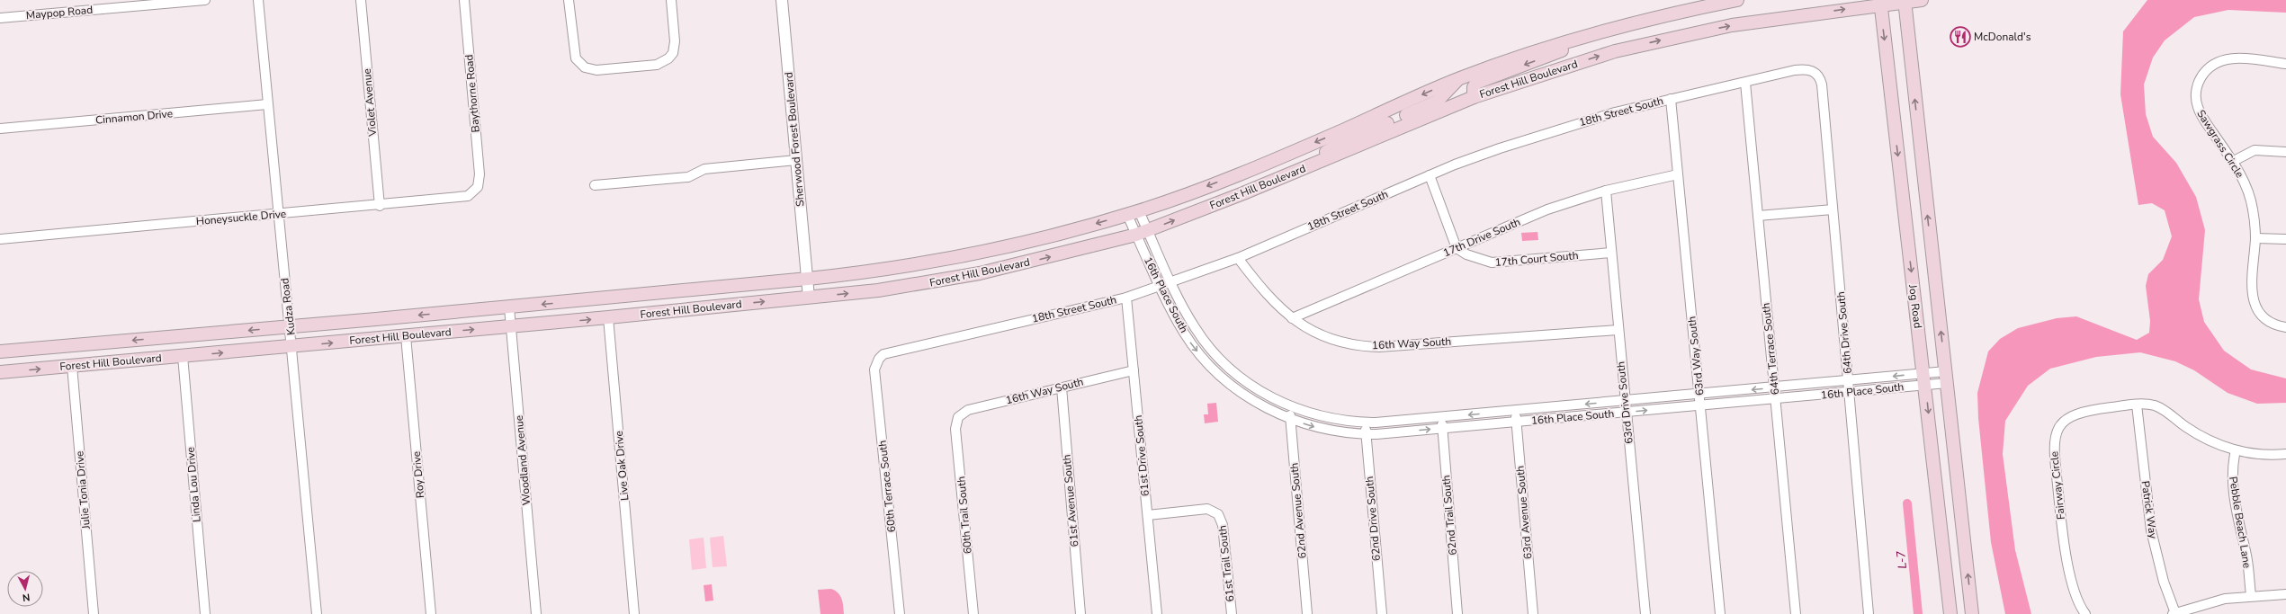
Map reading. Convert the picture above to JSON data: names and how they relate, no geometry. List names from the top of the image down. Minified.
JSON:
{"streets":{"main road":["Forest Hill Boulevard","Jog Road"],"street":["Maypop Road","Baythorne Road","Violet Avenue","18th Street South","Cinnamon Drive","Sherwood Forest Boulevard","Sawgrass Circle","Honeysuckle Drive","17th Drive South","17th Court South","16th Place South","Kudza Road","64th Drive South","16th Way South","64th Terrace South","63rd Way South","63rd Drive South","61st Drive South","Woodland Avenue","Live Oak Drive","Roy Drive","Linda Lou Drive","Fairway Circle","60th Terrace South","Julie Tonia Drive","61st Avenue South","Patrick Way","62nd Avenue South","63rd Avenue South","60th Trail South","62nd Trail South","62nd Drive South","Pebble Beach Lane","61st Trail South"]},"crossings":[["Forest Hill Boulevard","Sherwood Forest Boulevard"],["Forest Hill Boulevard","16th Place South"],["Forest Hill Boulevard","Kudza Road"],["Forest Hill Boulevard","Jog Road"],["Forest Hill Boulevard","Woodland Avenue"],["Forest Hill Boulevard","Live Oak Drive"],["Forest Hill Boulevard","Roy Drive"],["Forest Hill Boulevard","Linda Lou Drive"],["Forest Hill Boulevard","Julie Tonia Drive"],["Baythorne Road","Honeysuckle Drive"],["Violet Avenue","Honeysuckle Drive"],["18th Street South","16th Place South"],["18th Street South","64th Drive South"],["18th Street South","16th Way South"],["18th Street South","64th Terrace South"],["18th Street South","63rd Way South"],["18th Street South","61st Drive South"],["18th Street South","60th Terrace South"],["Cinnamon Drive","Kudza Road"],["Honeysuckle Drive","Kudza Road"],["17th Drive South","17th Court South"],["17th Drive South","16th Way South"],["17th Drive South","63rd Way South"],["17th Drive South","63rd Drive South"],["17th Court South","63rd Drive South"],["16th Place South","Jog Road"],["16th Place South","64th Drive South"],["16th Place South","64th Terrace South"],["16th Place South","63rd Way South"],["16th Place South","63rd Drive South"],["16th Place South","62nd Avenue South"],["16th Place South","63rd Avenue South"],["16th Place South","62nd Trail South"],["16th Place South","62nd Drive South"],["16th Way South","63rd Drive South"],["16th Way South","61st Drive South"],["16th Way South","61st Avenue South"],["16th Way South","60th Trail South"],["61st Drive South","61st Trail South"],["Fairway Circle","Patrick Way"],["Fairway Circle","Pebble Beach Lane"]],"water":["L-7"],"places":{"restaurant":["McDonald's"]},"north":"bottom"}
